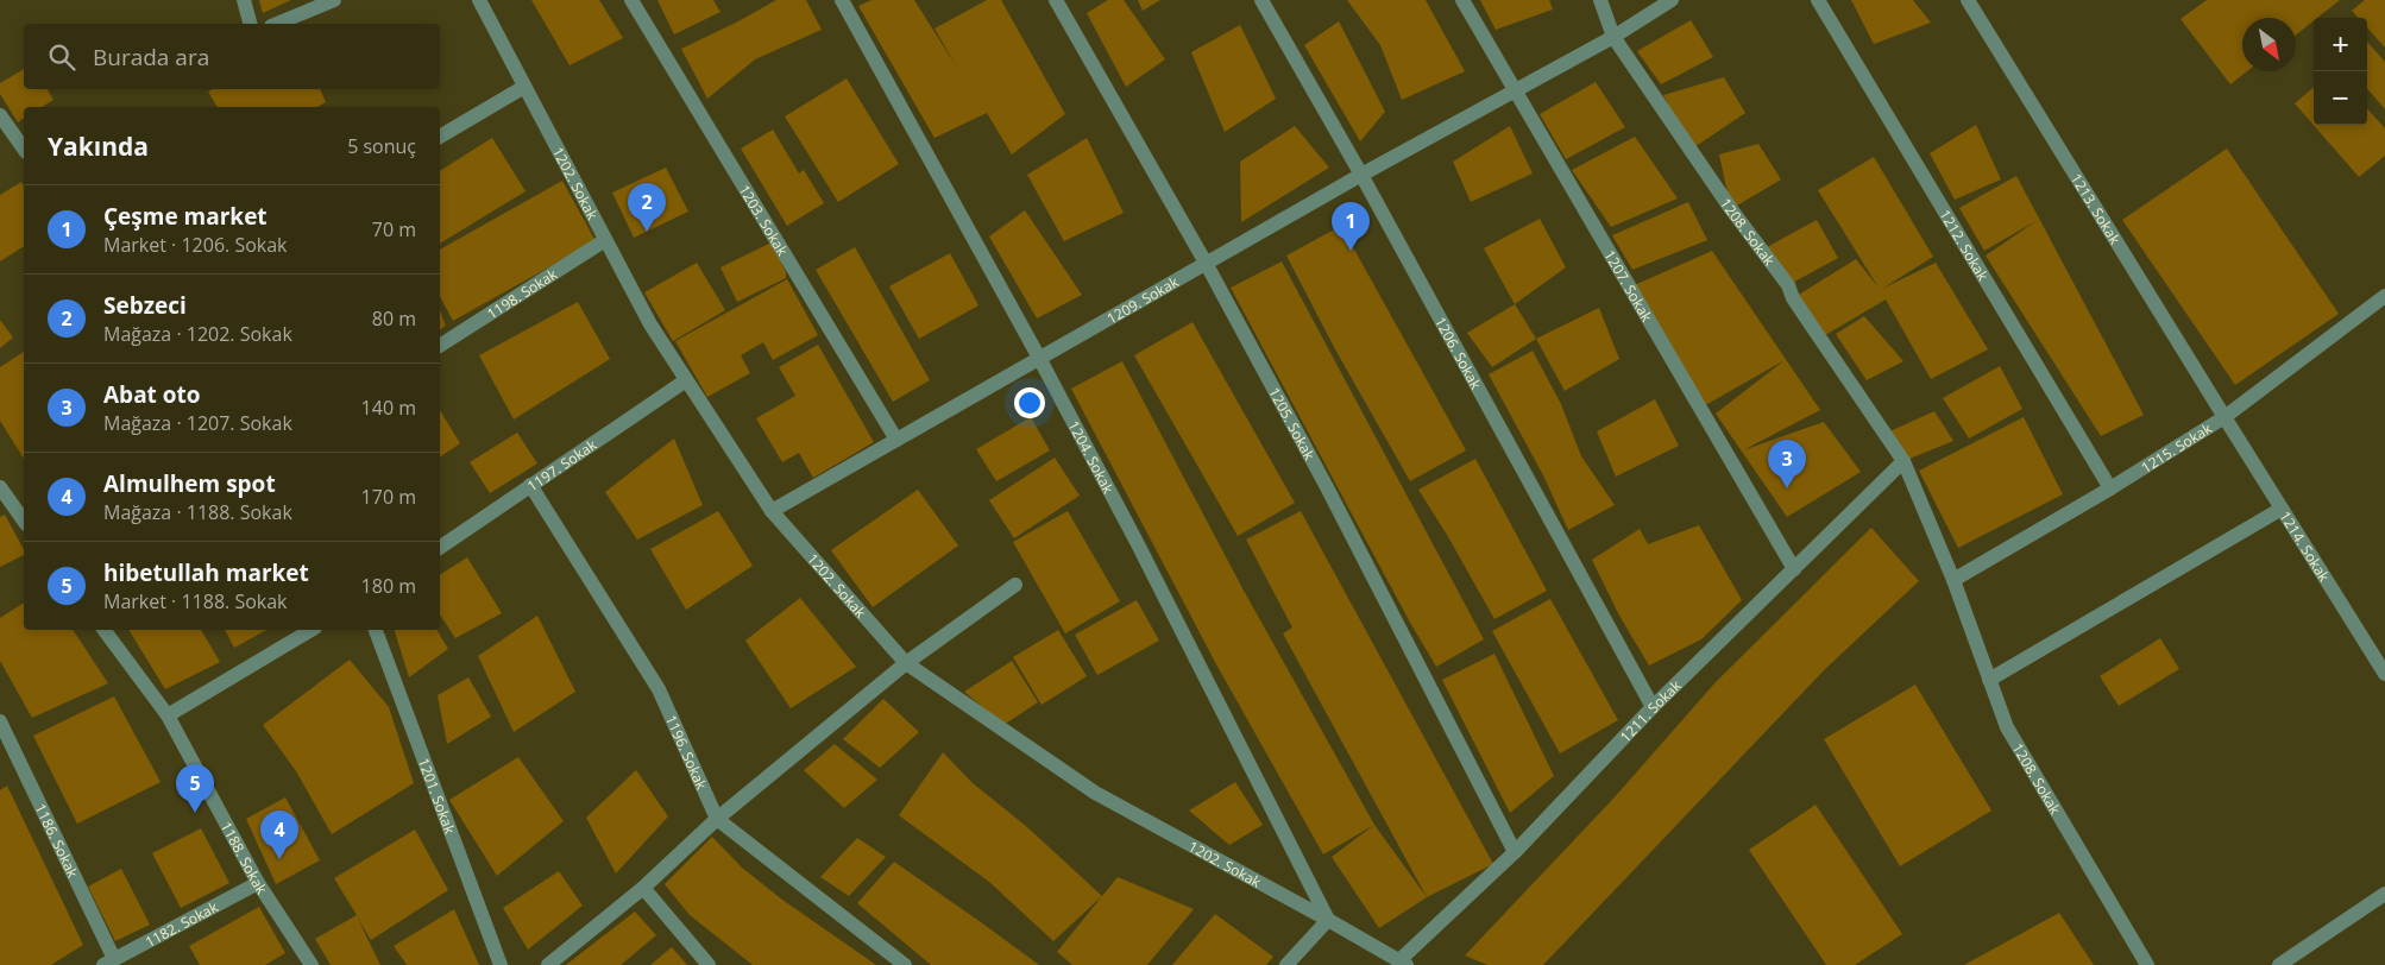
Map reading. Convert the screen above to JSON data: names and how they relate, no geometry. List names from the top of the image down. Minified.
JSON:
{"streets":{"street":["1202. Sokak","1213. Sokak","1203. Sokak","1208. Sokak","1212. Sokak","1207. Sokak","1198. Sokak","1209. Sokak","1206. Sokak","1205. Sokak","1215. Sokak","1204. Sokak","1197. Sokak","1214. Sokak","1211. Sokak","1196. Sokak","1201. Sokak","1186. Sokak","1188. Sokak","1182. Sokak"]},"crossings":[["1202. Sokak","1198. Sokak"],["1202. Sokak","1209. Sokak"],["1202. Sokak","1204. Sokak"],["1202. Sokak","1197. Sokak"],["1202. Sokak","1211. Sokak"],["1213. Sokak","1215. Sokak"],["1213. Sokak","1214. Sokak"],["1203. Sokak","1209. Sokak"],["1208. Sokak","1209. Sokak"],["1208. Sokak","1215. Sokak"],["1208. Sokak","1211. Sokak"],["1212. Sokak","1215. Sokak"],["1207. Sokak","1209. Sokak"],["1207. Sokak","1211. Sokak"],["1209. Sokak","1206. Sokak"],["1209. Sokak","1205. Sokak"],["1209. Sokak","1204. Sokak"],["1206. Sokak","1211. Sokak"],["1205. Sokak","1211. Sokak"],["1215. Sokak","1214. Sokak"],["1197. Sokak","1196. Sokak"],["1186. Sokak","1182. Sokak"],["1188. Sokak","1182. Sokak"]],"north":"bottom right","page":{"map_buttons":["+","−"],"search":"Burada ara","heading":["Yakında","5 sonuç"],"pins":["2","1","3","5","4"],"list":[{"mark":"1","name":"Çeşme market","note":"Market · 1206. Sokak","value":"70 m"},{"mark":"2","name":"Sebzeci","note":"Mağaza · 1202. Sokak","value":"80 m"},{"mark":"3","name":"Abat oto","note":"Mağaza · 1207. Sokak","value":"140 m"},{"mark":"4","name":"Almulhem spot","note":"Mağaza · 1188. Sokak","value":"170 m"},{"mark":"5","name":"hibetullah market","note":"Market · 1188. Sokak","value":"180 m"}]}}
